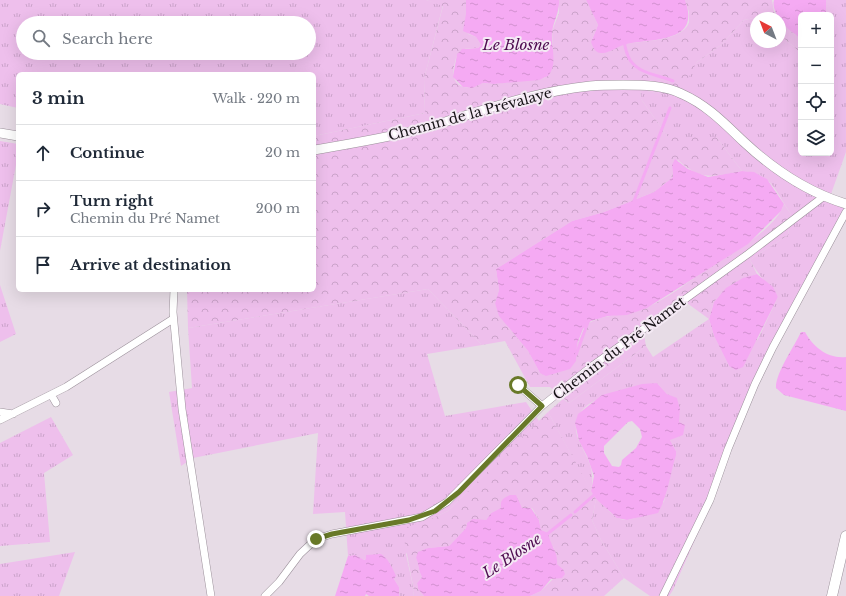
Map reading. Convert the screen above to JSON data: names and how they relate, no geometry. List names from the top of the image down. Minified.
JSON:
{"streets":{"street":["Chemin de la Prévalaye","Chemin du Pré Namet"]},"crossings":[["Chemin de la Prévalaye","Chemin du Pré Namet"]],"water":["Le Blosne"],"north":"top left","page":{"map_buttons":["+","−"],"search":"Search here","heading":["3 min","Walk · 220 m"],"list":[["Continue","20 m"],["Turn right","Chemin du Pré Namet","200 m"],"Arrive at destination"]}}
